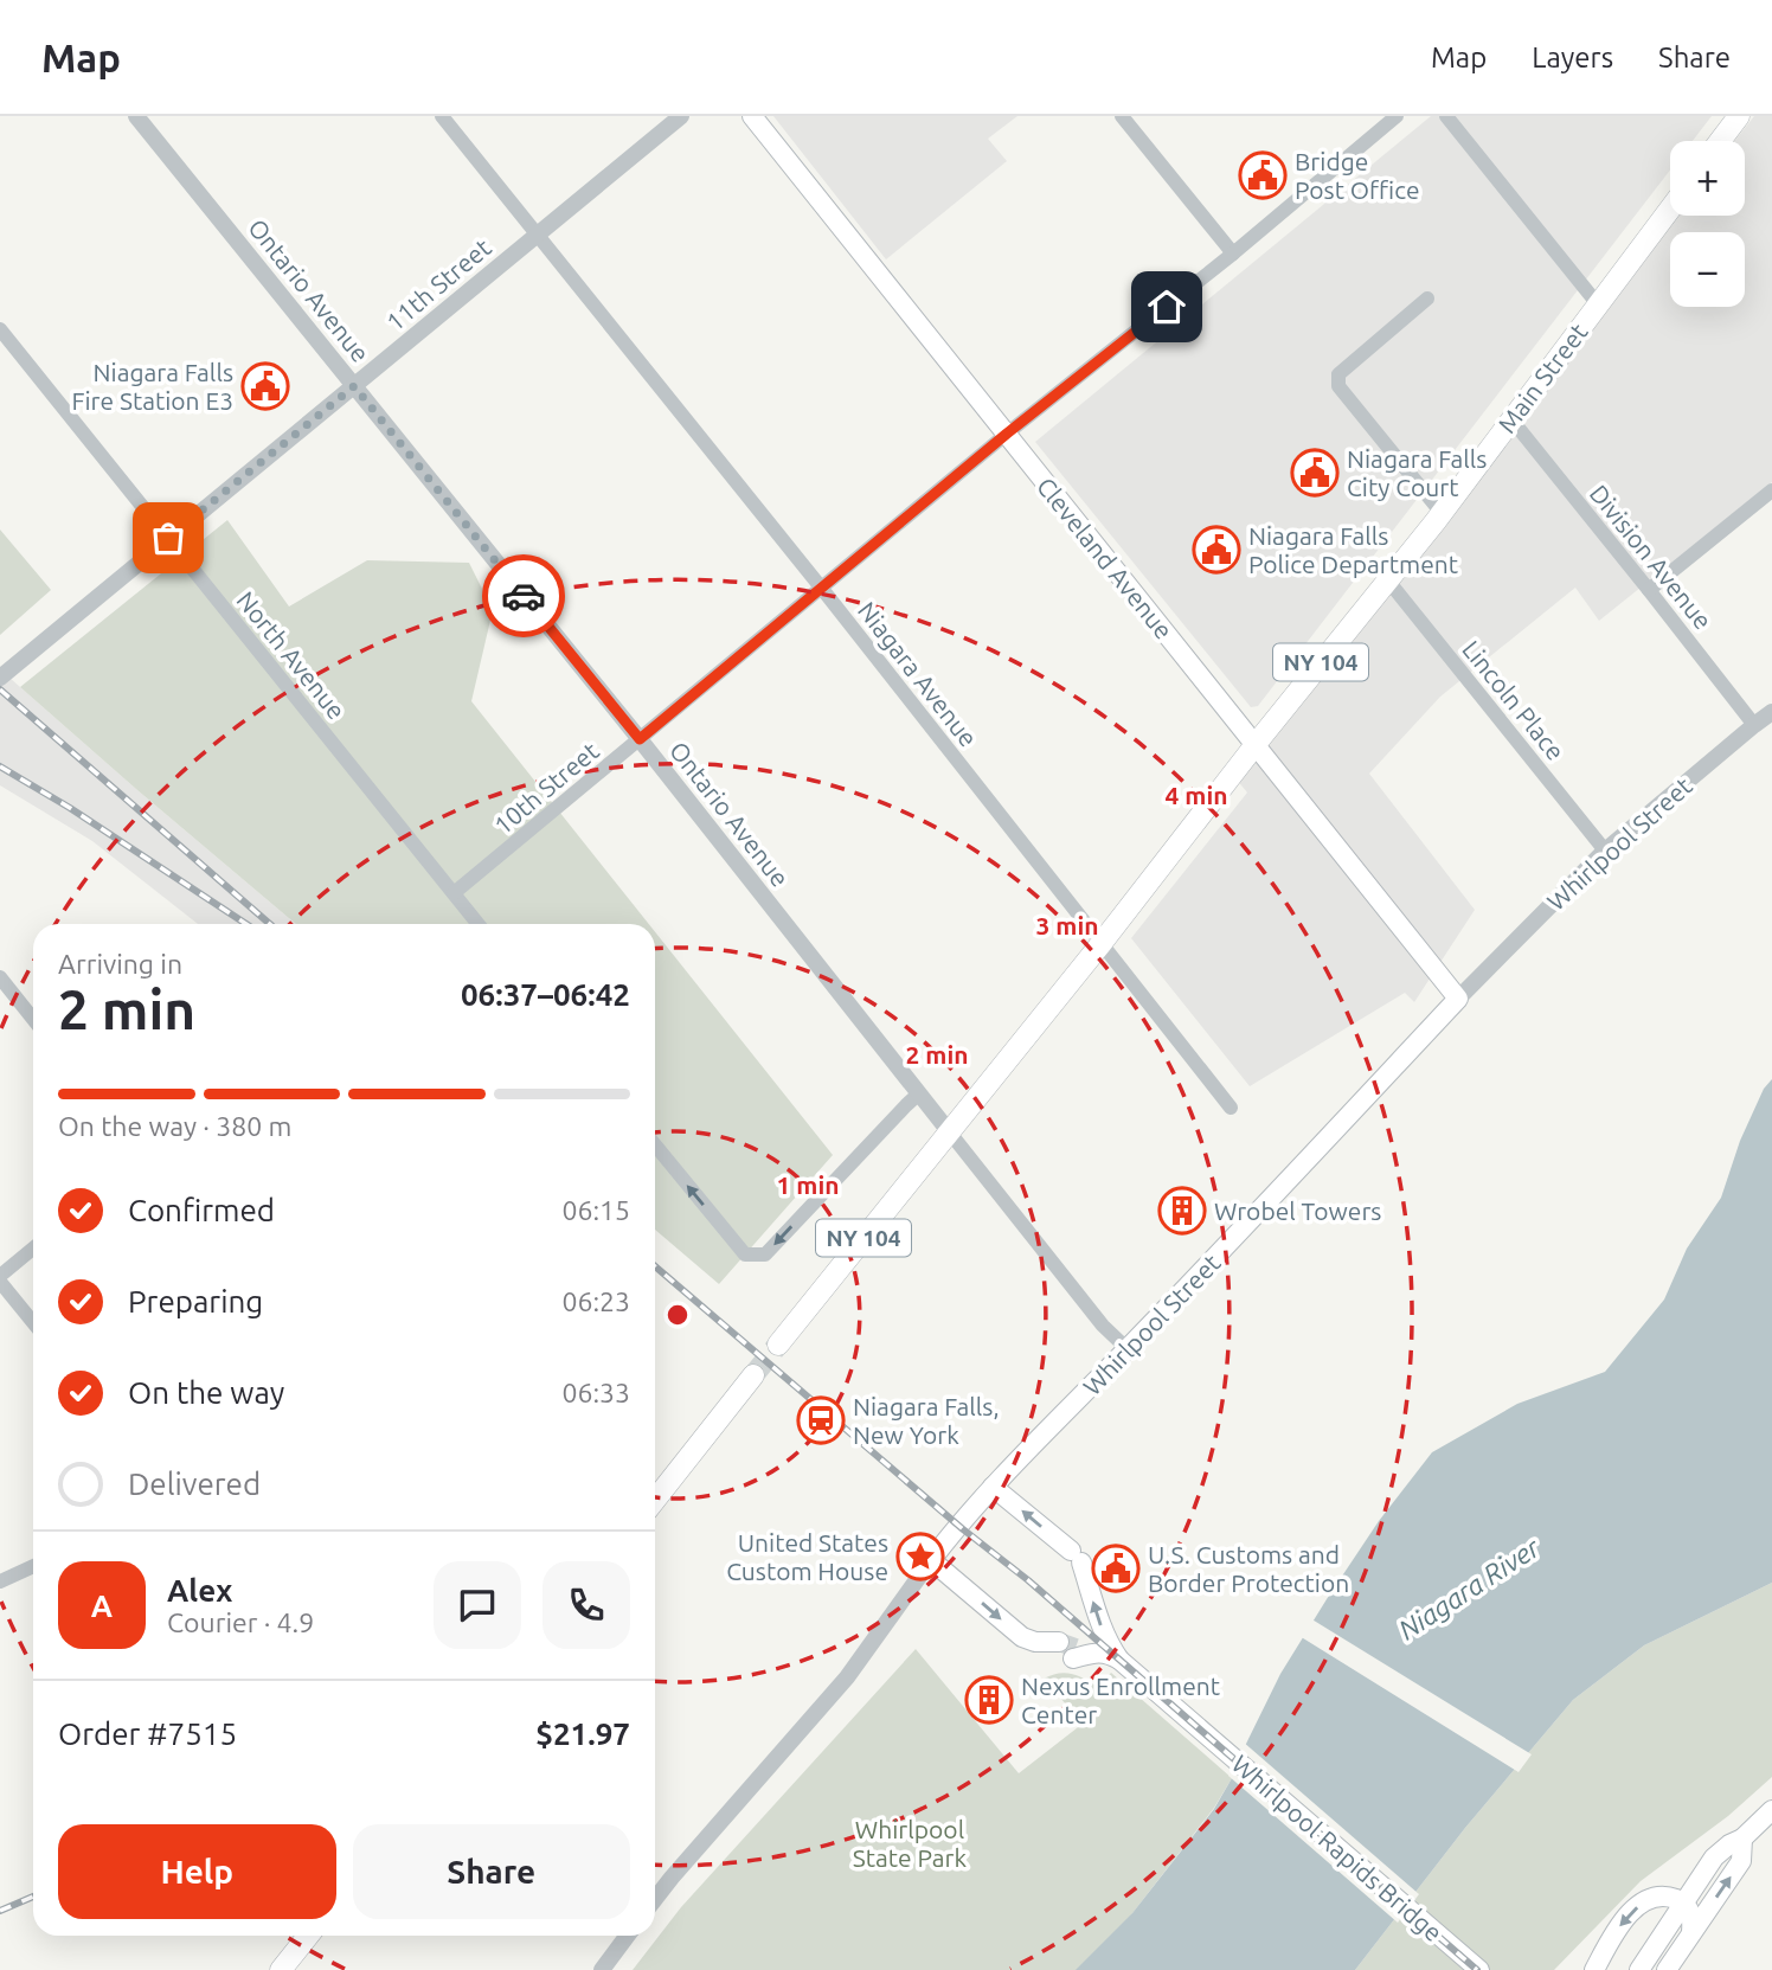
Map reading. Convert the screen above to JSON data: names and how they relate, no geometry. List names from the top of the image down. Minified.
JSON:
{"streets":{"main road":["Main Street","Cleveland Avenue","NY 104","Whirlpool Street","Whirlpool Rapids Bridge"],"street":["11th Street","Ontario Avenue","Division Avenue","North Avenue","Niagara Avenue","Lincoln Place","10th Street"]},"crossings":[["11th Street","Ontario Avenue"],["11th Street","North Avenue"],["11th Street","Niagara Avenue"],["Ontario Avenue","Main Street"],["Ontario Avenue","10th Street"],["Ontario Avenue","Whirlpool Street"],["Main Street","Division Avenue"],["Main Street","Cleveland Avenue"],["Main Street","Niagara Avenue"],["Main Street","Lincoln Place"],["Division Avenue","Whirlpool Street"],["Cleveland Avenue","10th Street"],["Cleveland Avenue","Whirlpool Street"],["North Avenue","10th Street"],["Niagara Avenue","10th Street"],["Lincoln Place","Whirlpool Street"],["Whirlpool Street","Whirlpool Rapids Bridge"]],"water":["Niagara River"],"parks":["Whirlpool State Park"],"places":{"public building":["Bridge Post Office","Niagara Falls Fire Station E3","Niagara Falls City Court","Niagara Falls Police Department","U.S. Customs and Border Protection"],"building":["Wrobel Towers","Nexus Enrollment Center"],"station":["Niagara Falls, New York"],"place":["United States Custom House"]},"page":{"header":"Map","nav":["Map","Layers","Share"],"map_buttons":["+","−"],"heading":["2 min","Arriving in","06:37–06:42"],"panel":["Alex","Courier · 4.9","Order #7515","$21.97"],"bar":"On the way · 380 m","list":[["Confirmed","06:15"],["Preparing","06:23"],["On the way","06:33"],"Delivered"],"round":"A","buttons":["Help","Share"]},"rings":["4 min","3 min","2 min","1 min"]}
